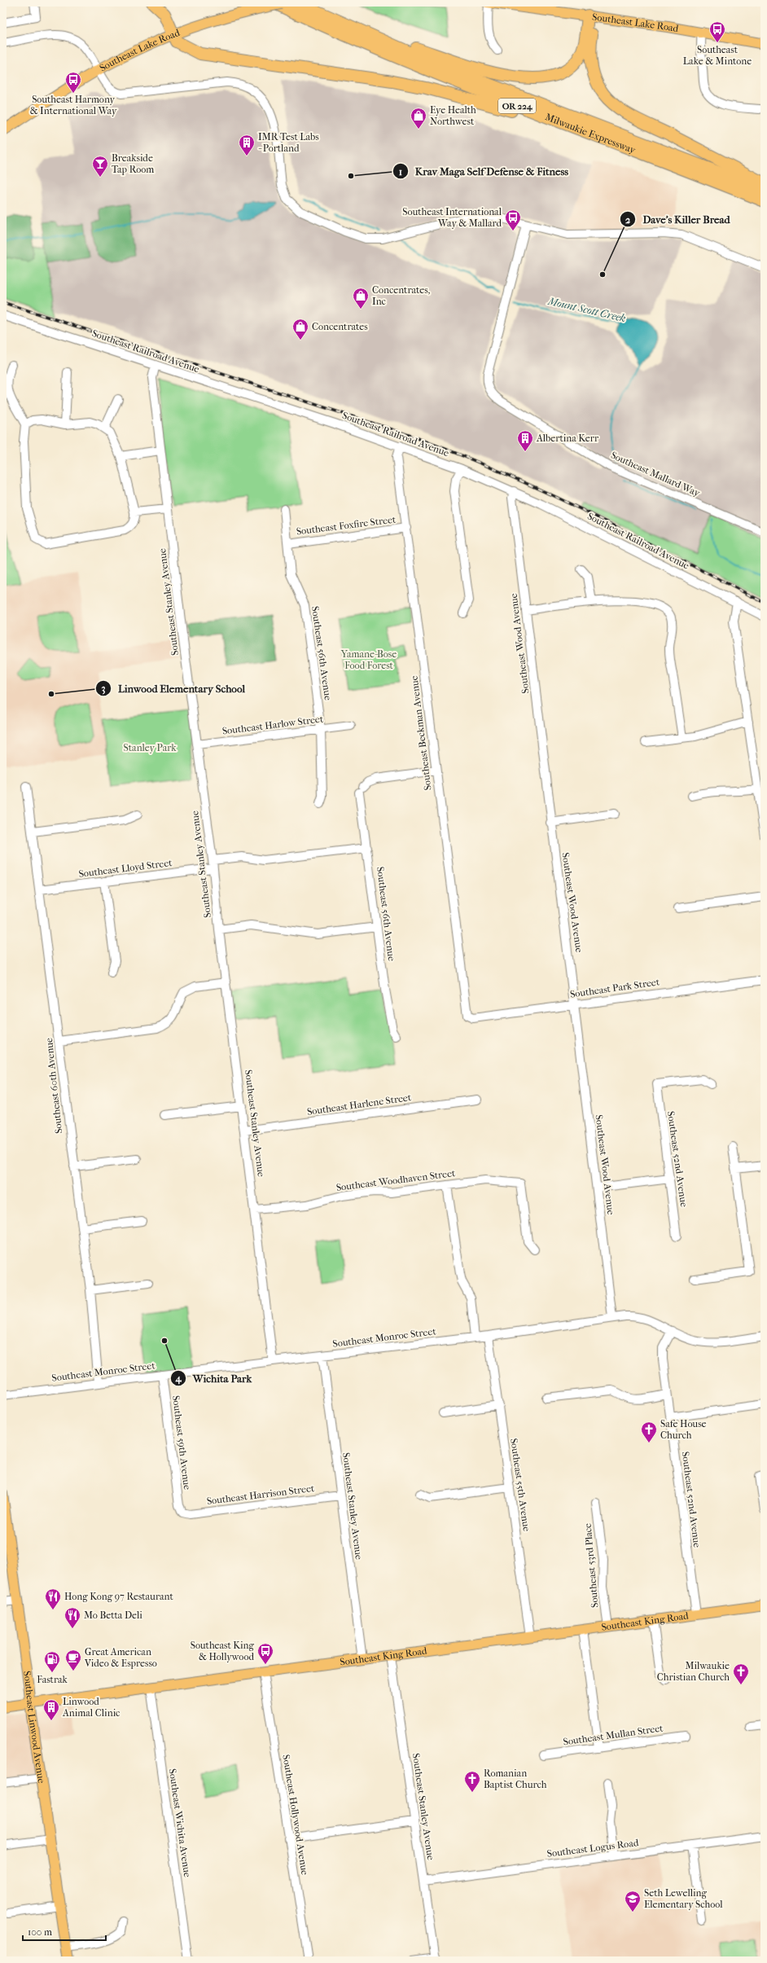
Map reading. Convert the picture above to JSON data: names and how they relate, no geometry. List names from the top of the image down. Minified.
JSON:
{"streets":{"highway":["OR 224","Milwaukie Expressway"],"main road":["Southeast Lake Road","Southeast King Road","Southeast Linwood Avenue"],"street":["Southeast Railroad Avenue","Southeast Mallard Way","Southeast Foxfire Street","Southeast Stanley Avenue","Southeast Wood Avenue","Southeast 56th Avenue","Southeast Harlow Street","Southeast Beckman Avenue","Southeast Lloyd Street","Southeast Park Street","Southeast 60th Avenue","Southeast Harlene Street","Southeast 52nd Avenue","Southeast Woodhaven Street","Southeast Monroe Street","Southeast 59th Avenue","Southeast 55th Avenue","Southeast Harrison Street","Southeast 53rd Place","Southeast Mullan Street","Southeast Hollywood Avenue","Southeast Wichita Avenue","Southeast Logus Road"]},"crossings":[["Southeast Railroad Avenue","Southeast Stanley Avenue"],["Southeast Railroad Avenue","Southeast Wood Avenue"],["Southeast Railroad Avenue","Southeast Beckman Avenue"],["Southeast Foxfire Street","Southeast 56th Avenue"],["Southeast Foxfire Street","Southeast Beckman Avenue"],["Southeast Stanley Avenue","Southeast Harlow Street"],["Southeast Stanley Avenue","Southeast Lloyd Street"],["Southeast Stanley Avenue","Southeast Harlene Street"],["Southeast Stanley Avenue","Southeast Woodhaven Street"],["Southeast Stanley Avenue","Southeast Monroe Street"],["Southeast Stanley Avenue","Southeast Harrison Street"],["Southeast Stanley Avenue","Southeast King Road"],["Southeast Stanley Avenue","Southeast Logus Road"],["Southeast Wood Avenue","Southeast Park Street"],["Southeast Wood Avenue","Southeast Monroe Street"],["Southeast 56th Avenue","Southeast Harlow Street"],["Southeast 56th Avenue","Southeast Beckman Avenue"],["Southeast 56th Avenue","Southeast Lloyd Street"],["Southeast Beckman Avenue","Southeast Park Street"],["Southeast Lloyd Street","Southeast 60th Avenue"],["Southeast 60th Avenue","Southeast Monroe Street"],["Southeast 52nd Avenue","Southeast Monroe Street"],["Southeast 52nd Avenue","Southeast King Road"],["Southeast Monroe Street","Southeast 59th Avenue"],["Southeast Monroe Street","Southeast 55th Avenue"],["Southeast 59th Avenue","Southeast Harrison Street"],["Southeast 55th Avenue","Southeast King Road"],["Southeast 53rd Place","Southeast King Road"],["Southeast King Road","Southeast Linwood Avenue"],["Southeast King Road","Southeast Hollywood Avenue"],["Southeast King Road","Southeast Wichita Avenue"]],"water":["Mount Scott Creek"],"parks":["Yamane-Bose Food Forest","Stanley Park"],"places":{"bus stop":["Southeast Lake & Mintone","Southeast Harmony & International Way","Southeast International Way & Mallard","Southeast King & Hollywood"],"shop":["Eye Health Northwest","Concentrates, Inc","Concentrates"],"building":["IMR Test Labs - Portland","Albertina Kerr","Linwood Animal Clinic"],"other":["Krav Maga Self Defense & Fitness","Dave's Killer Bread","Linwood Elementary School","Wichita Park"],"bar":["Breakside Tap Room"],"church":["Safe House Church","Milwaukie Christian Church","Romanian Baptist Church"],"restaurant":["Hong Kong 97 Restaurant","Mo Betta Deli"],"cafe":["Great American Video & Espresso"],"fuel station":["Fastrak"],"school or university":["Seth Lewelling Elementary School"]},"scale_bar":"100 m"}
